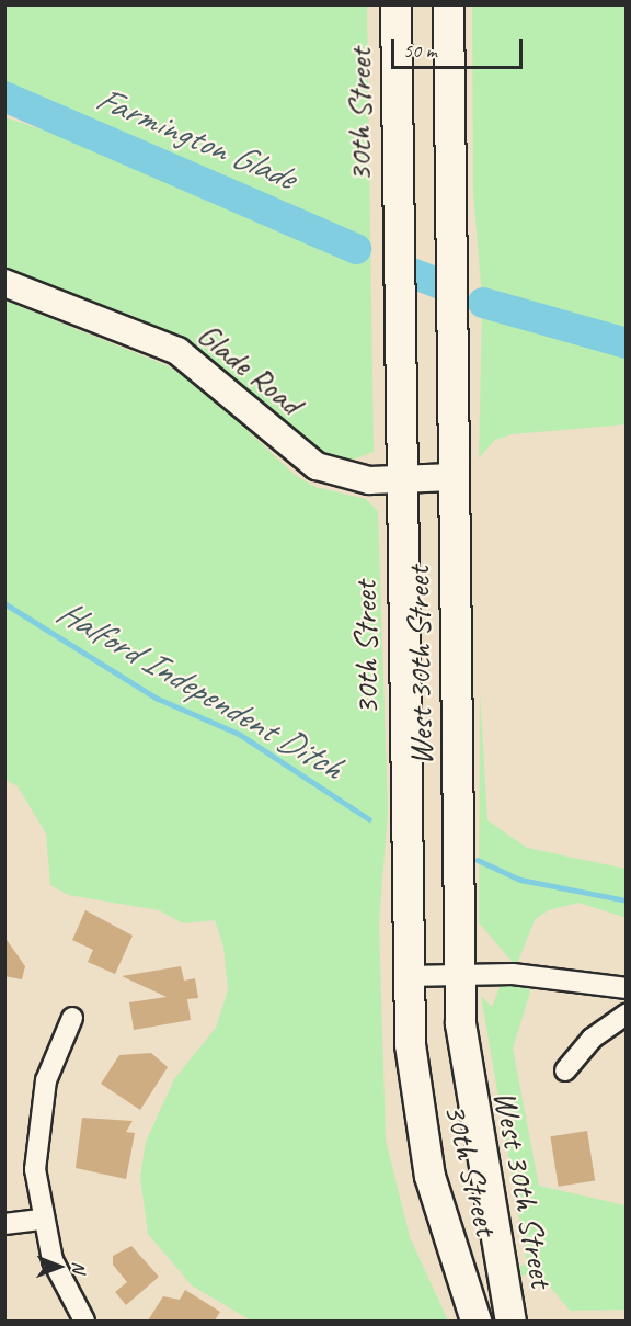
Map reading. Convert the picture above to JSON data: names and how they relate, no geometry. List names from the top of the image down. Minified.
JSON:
{"streets":{"main road":["30th Street","West 30th Street"],"street":["Glade Road"]},"crossings":[["30th Street","Glade Road"],["Glade Road","West 30th Street"]],"water":["Farmington Glade","Halford Independent Ditch"],"scale_bar":"50 m","north":"right"}
